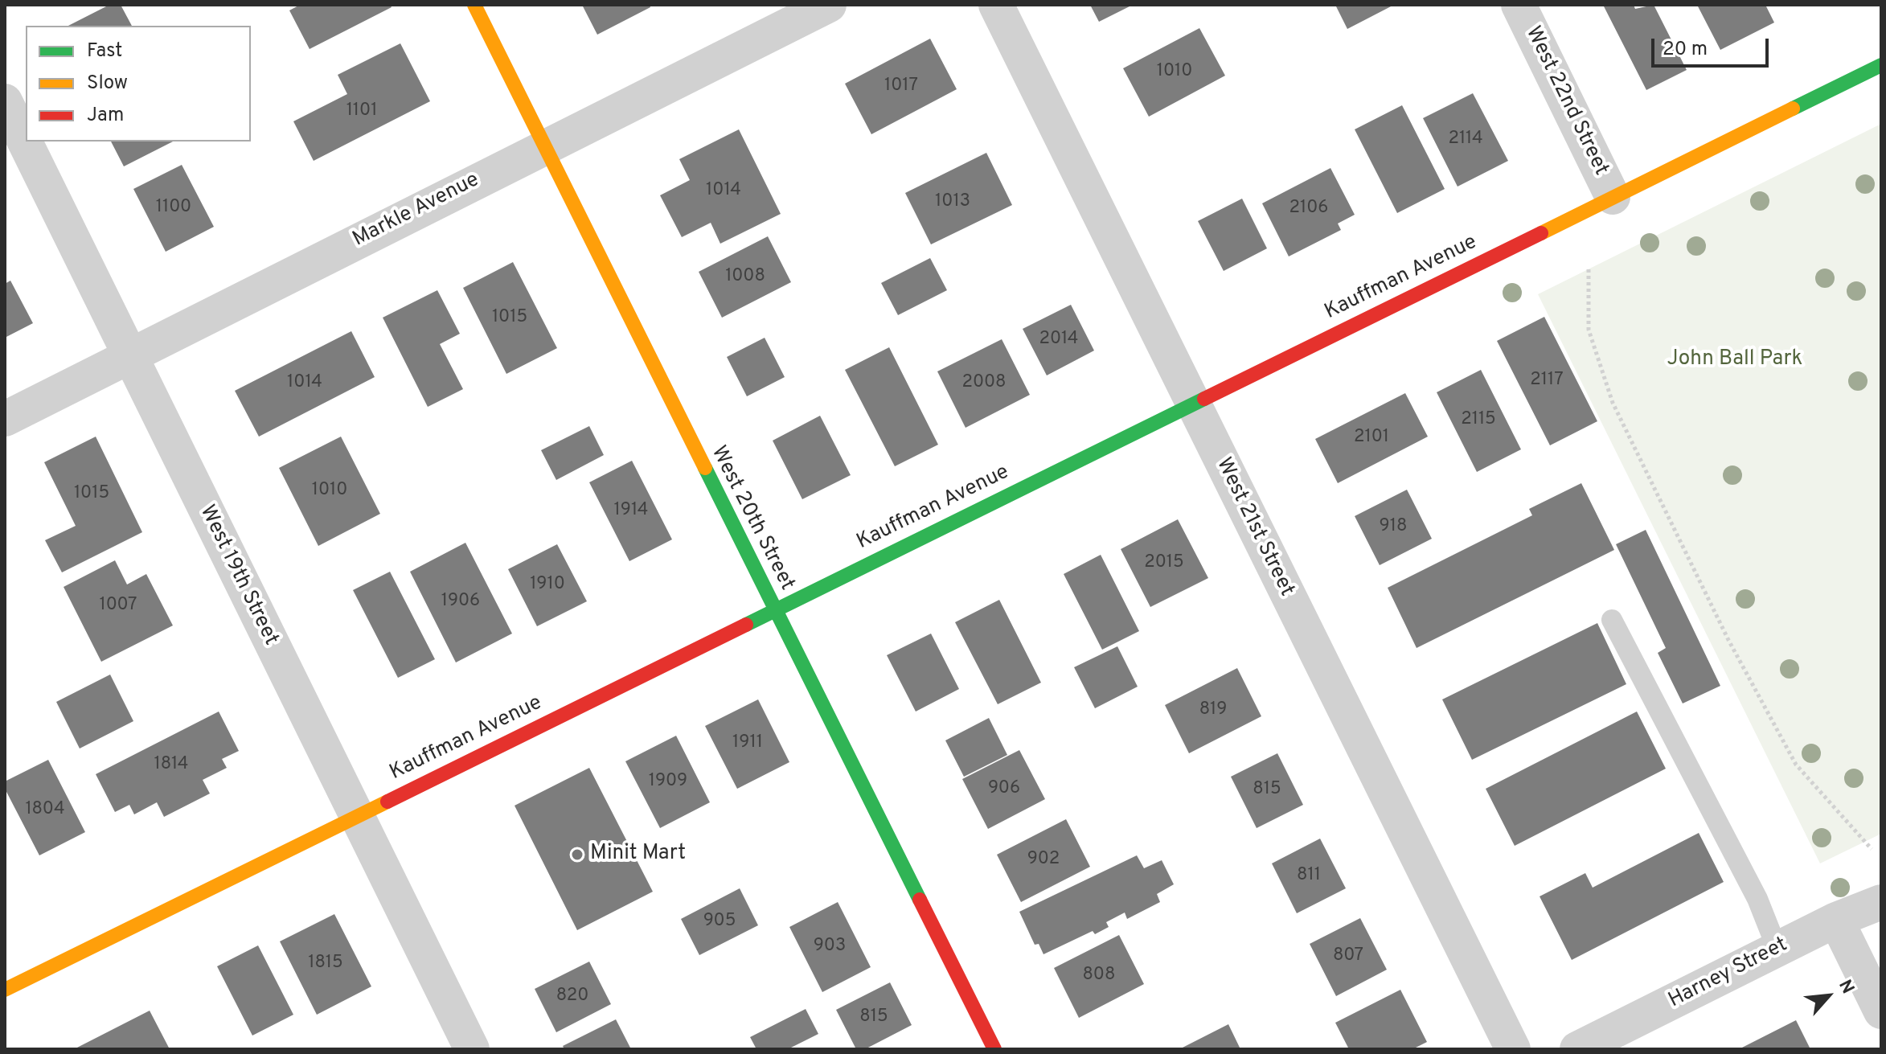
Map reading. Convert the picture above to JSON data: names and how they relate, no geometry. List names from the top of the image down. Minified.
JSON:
{"streets":{"street":["West 22nd Street","Markle Avenue","Kauffman Avenue","West 20th Street","West 21st Street","West 19th Street","Harney Street"]},"crossings":[["West 22nd Street","Kauffman Avenue"],["Markle Avenue","West 20th Street"],["Markle Avenue","West 19th Street"],["Kauffman Avenue","West 20th Street"],["Kauffman Avenue","West 21st Street"],["Kauffman Avenue","West 19th Street"]],"parks":["John Ball Park"],"places":["Minit Mart"],"house_numbers":["1010","1017","1101","2114","1014","1013","1100","2106","1008","1015","2014","2117","1014","2008","2115","2101","1010","1015","1914","918","2015","1910","1906","1007","819","1911","1814","1909","906","815","1804","902","811","905","903","807","1815","808","820","815"],"legend":["Fast","Slow","Jam"],"scale_bar":"20 m","north":"top right"}
